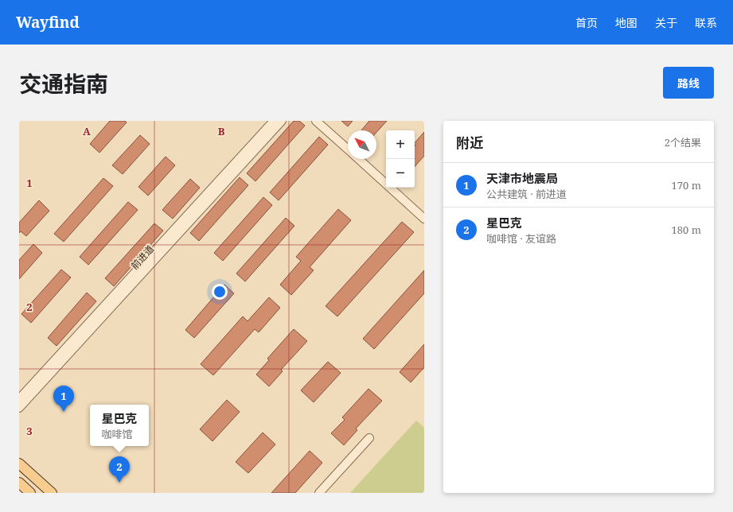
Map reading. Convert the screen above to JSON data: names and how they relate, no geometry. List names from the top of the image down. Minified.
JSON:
{"streets":{"street":["前进道"]},"north":"top left","page":{"header":"Wayfind","nav":["首页","地图","关于","联系"],"title":"交通指南","buttons":"路线","heading":["附近","2个结果"],"map_buttons":["+","−"],"list":[{"mark":"1","name":"天津市地震局","note":"公共建筑 · 前进道","value":"170 m"},{"mark":"2","name":"星巴克","note":"咖啡馆 · 友谊路","value":"180 m"}],"pins":["1","2"],"popup":["星巴克","咖啡馆"]},"grid":{"columns":["A","B"],"rows":["1","2","3"]}}
